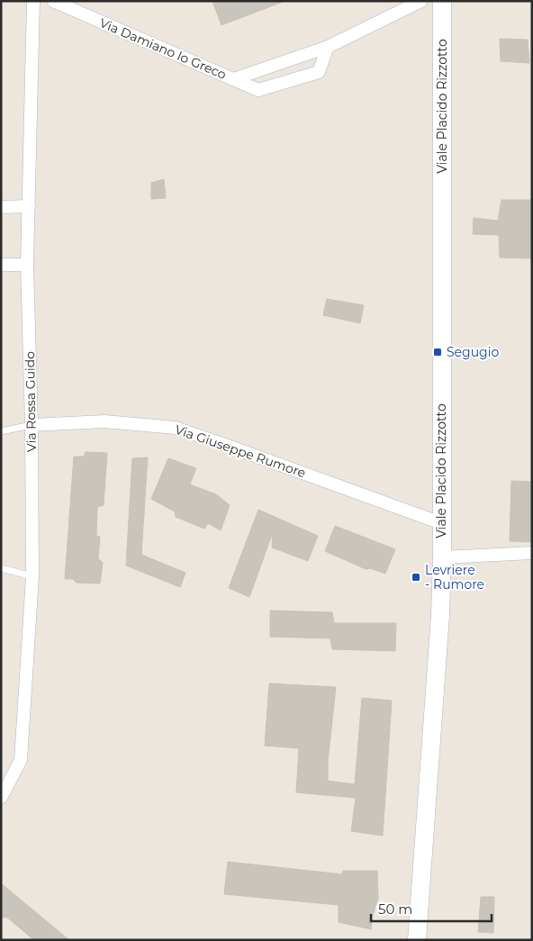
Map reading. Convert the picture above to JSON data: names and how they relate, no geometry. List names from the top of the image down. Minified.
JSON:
{"streets":{"street":["Via Damiano lo Greco","Viale Placido Rizzotto","Via Rossa Guido","Via Giuseppe Rumore"]},"crossings":[["Viale Placido Rizzotto","Via Giuseppe Rumore"],["Via Rossa Guido","Via Giuseppe Rumore"]],"places":{"transit":["Segugio","Levriere - Rumore"]},"scale_bar":"50 m"}
